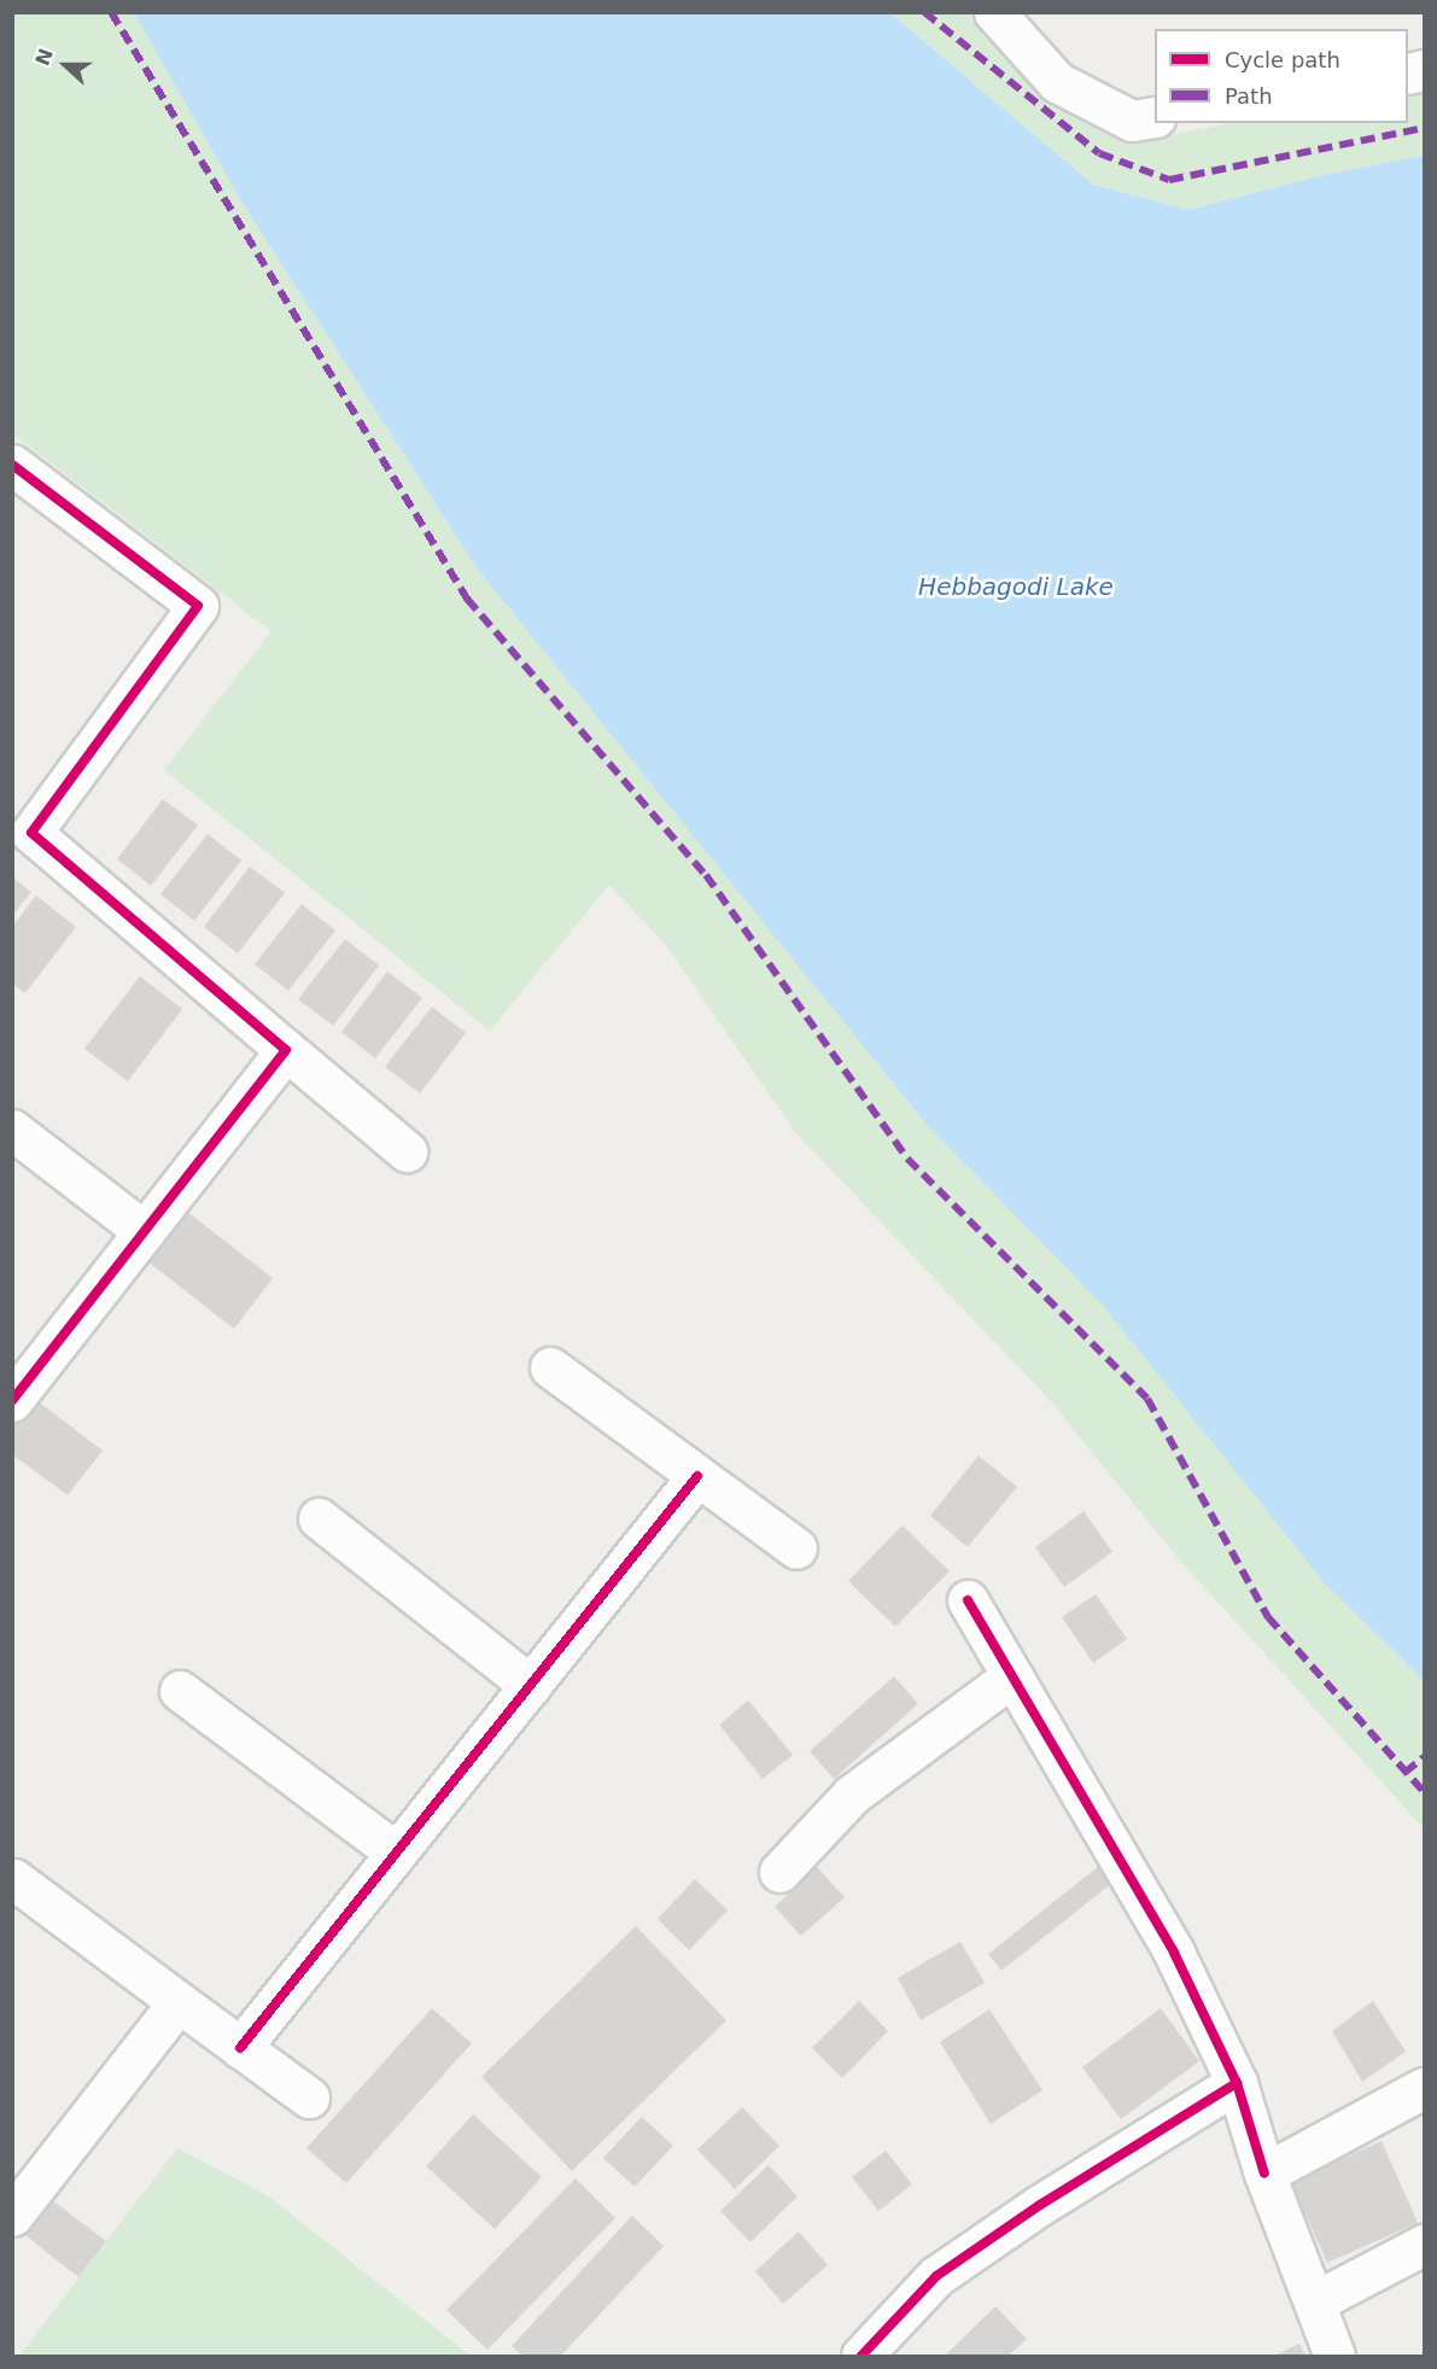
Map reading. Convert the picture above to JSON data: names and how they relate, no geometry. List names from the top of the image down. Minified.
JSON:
{"water":["Hebbagodi Lake"],"legend":["Cycle path","Path"],"north":"left"}
